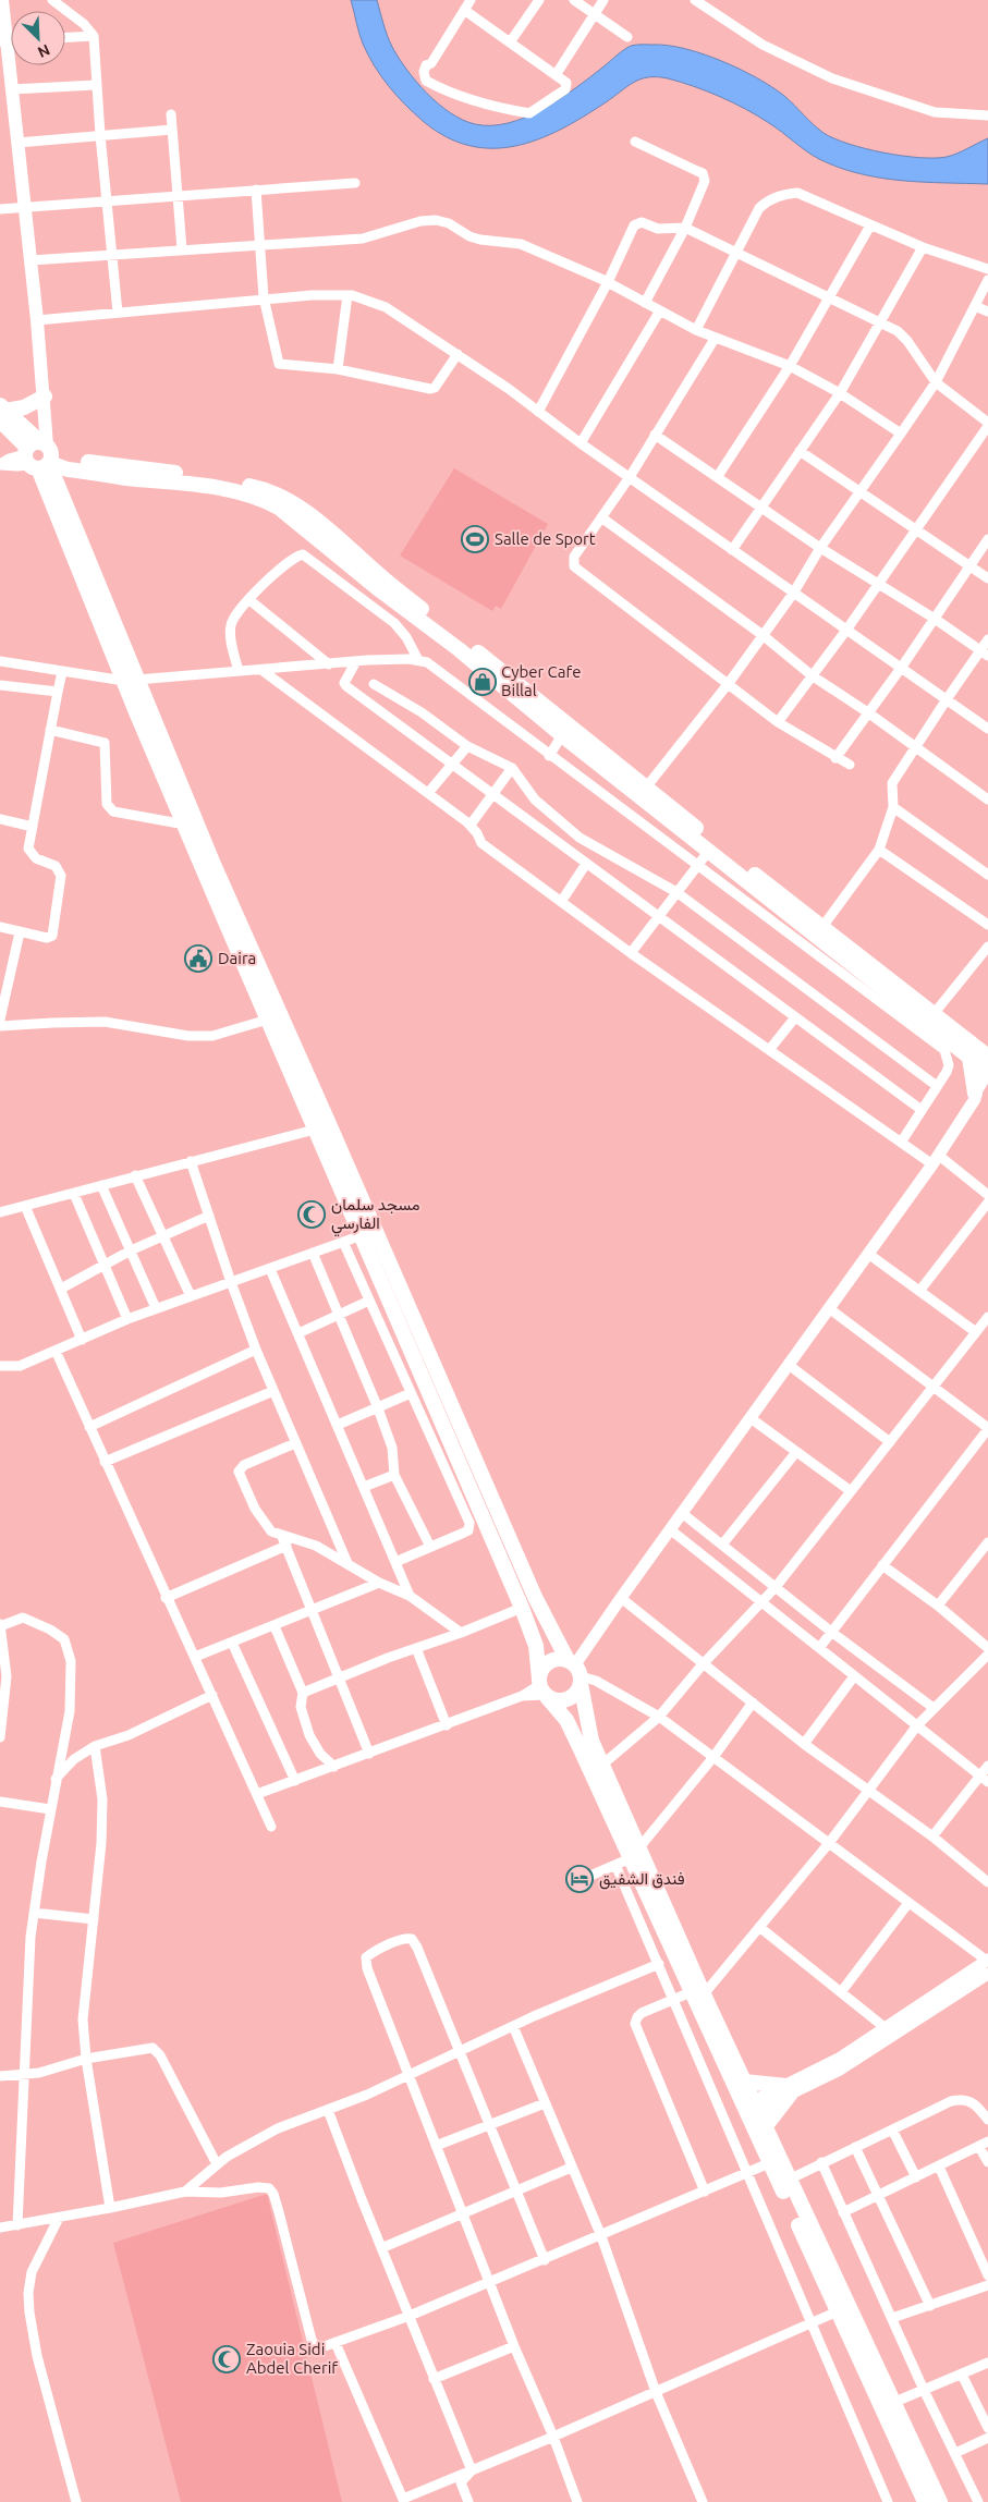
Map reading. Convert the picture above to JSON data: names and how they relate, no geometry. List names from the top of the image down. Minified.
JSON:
{"places":{"sports":["Salle de Sport"],"shop":["Cyber Cafe Billal"],"public building":["Daira"],"mosque":["مسجد سلمان الفارسي","Zaouia Sidi Abdel Cherif"],"hotel":["فندق الشفيق"]},"north":"bottom right"}
